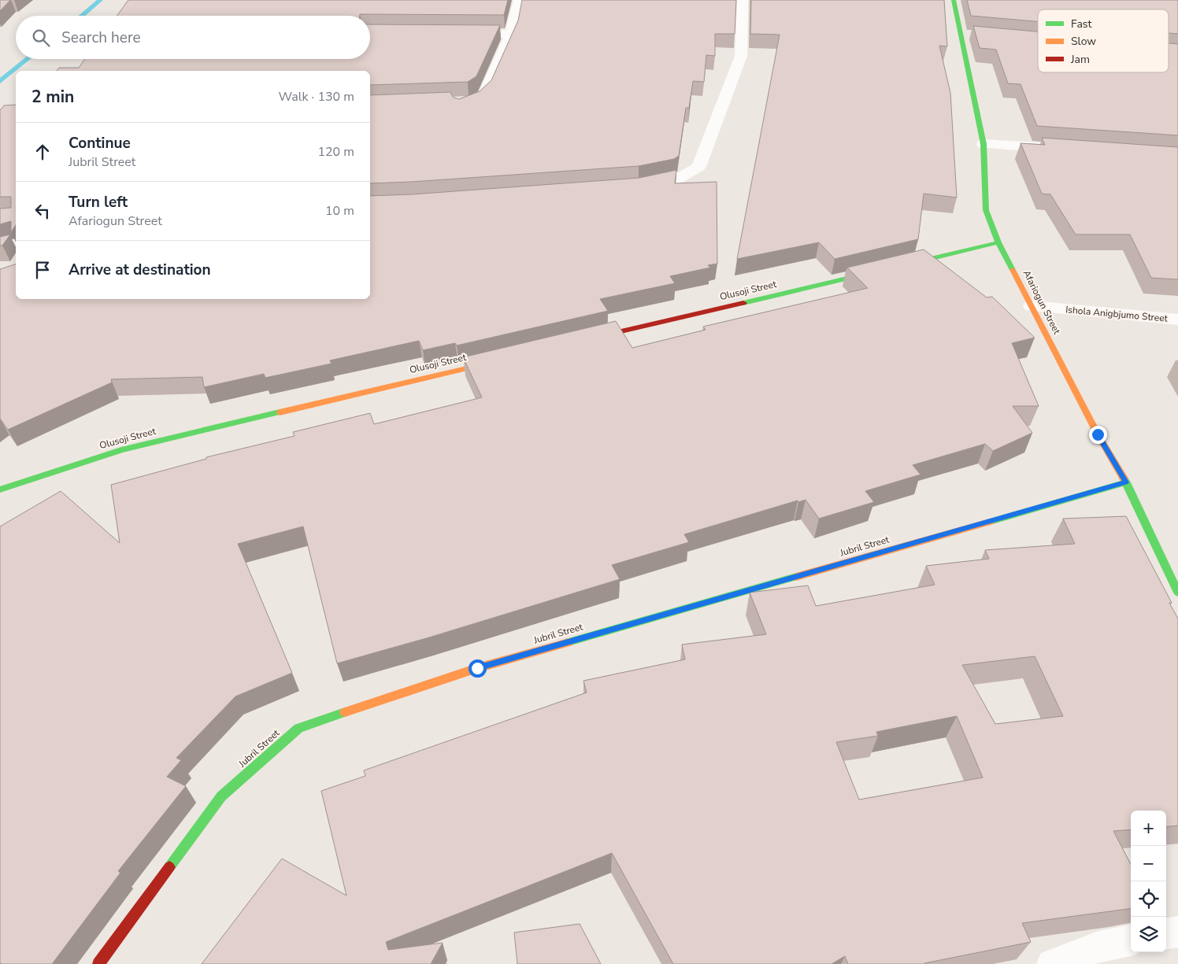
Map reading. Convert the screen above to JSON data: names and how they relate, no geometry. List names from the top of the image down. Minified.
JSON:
{"streets":{"street":["Olusoji Street","Afariogun Street","Ishola Anigbjumo Street","Jubril Street"]},"crossings":[["Afariogun Street","Ishola Anigbjumo Street"],["Afariogun Street","Jubril Street"]],"legend":["Fast","Slow","Jam"],"page":{"search":"Search here","heading":["2 min","Walk · 130 m"],"list":[["Continue","Jubril Street","120 m"],["Turn left","Afariogun Street","10 m"],"Arrive at destination"],"map_buttons":["+","−"]}}
